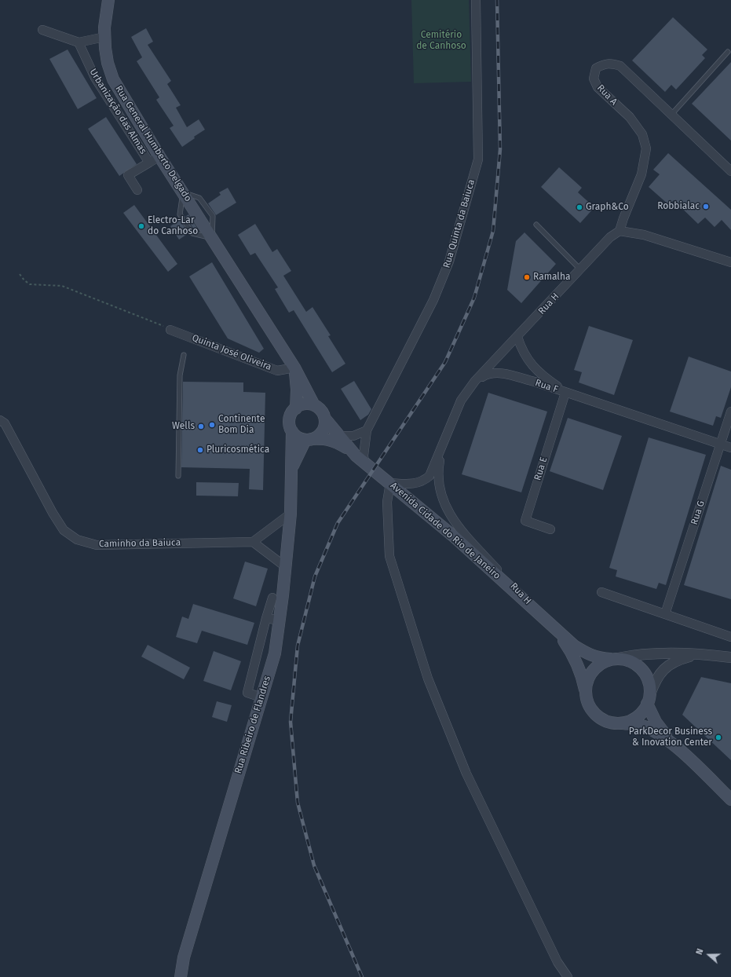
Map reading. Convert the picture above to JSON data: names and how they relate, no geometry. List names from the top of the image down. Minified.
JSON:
{"streets":{"main road":["Rua General Humberto Delgado","Avenida Cidade do Rio de Janeiro","Rua Ribeiro de Flandres"],"street":["Rua A","Urbanização das Almas","Rua Quinta da Baiuca","Rua H","Quinta José Oliveira","Rua F","Rua E","Rua G","Caminho da Baiuca"]},"crossings":[["Rua A","Rua H"],["Urbanização das Almas","Rua General Humberto Delgado"],["Rua General Humberto Delgado","Quinta José Oliveira"],["Rua General Humberto Delgado","Rua Ribeiro de Flandres"],["Rua Quinta da Baiuca","Avenida Cidade do Rio de Janeiro"],["Rua H","Rua F"],["Rua H","Avenida Cidade do Rio de Janeiro"],["Quinta José Oliveira","Rua Ribeiro de Flandres"],["Rua F","Rua E"]],"parks":["Cemitério de Canhoso"],"places":["Robbialac","Graph&Co","Electro-Lar do Canhoso","Ramalha","Continente Bom Dia","Wells","Pluricosmética","ParkDecor Business & Inovation Center"],"north":"left"}
